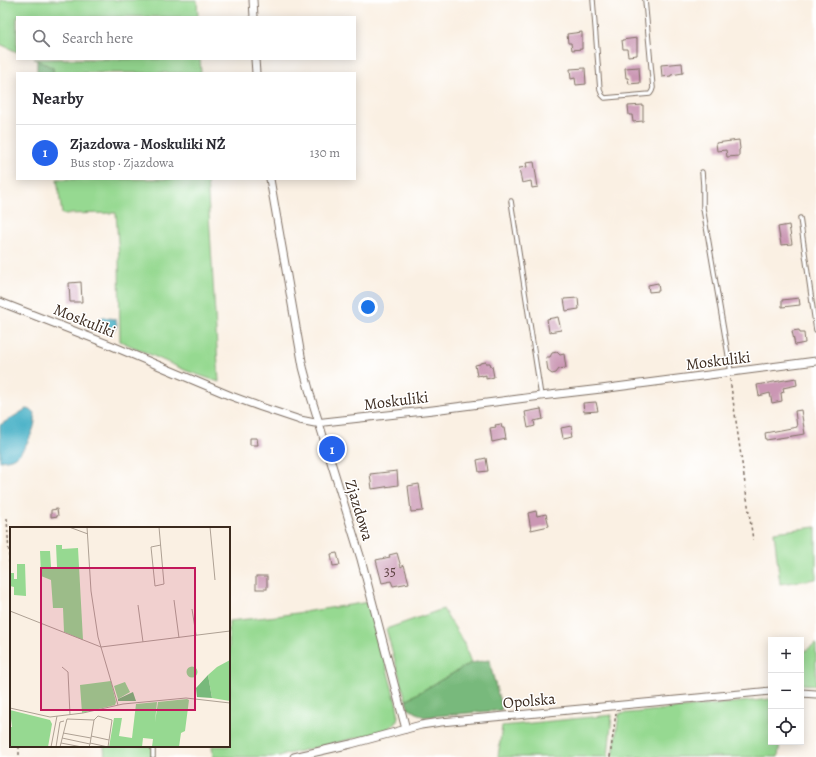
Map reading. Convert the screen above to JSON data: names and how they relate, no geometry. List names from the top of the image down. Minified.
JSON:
{"streets":{"street":["Moskuliki","Zjazdowa","Opolska"]},"crossings":[["Moskuliki","Zjazdowa"],["Zjazdowa","Opolska"]],"house_numbers":["35"],"page":{"search":"Search here","heading":"Nearby","list":[{"mark":"1","name":"Zjazdowa - Moskuliki NŻ","note":"Bus stop · Zjazdowa","value":"130 m"}],"pins":"1","map_buttons":["+","−"]}}
